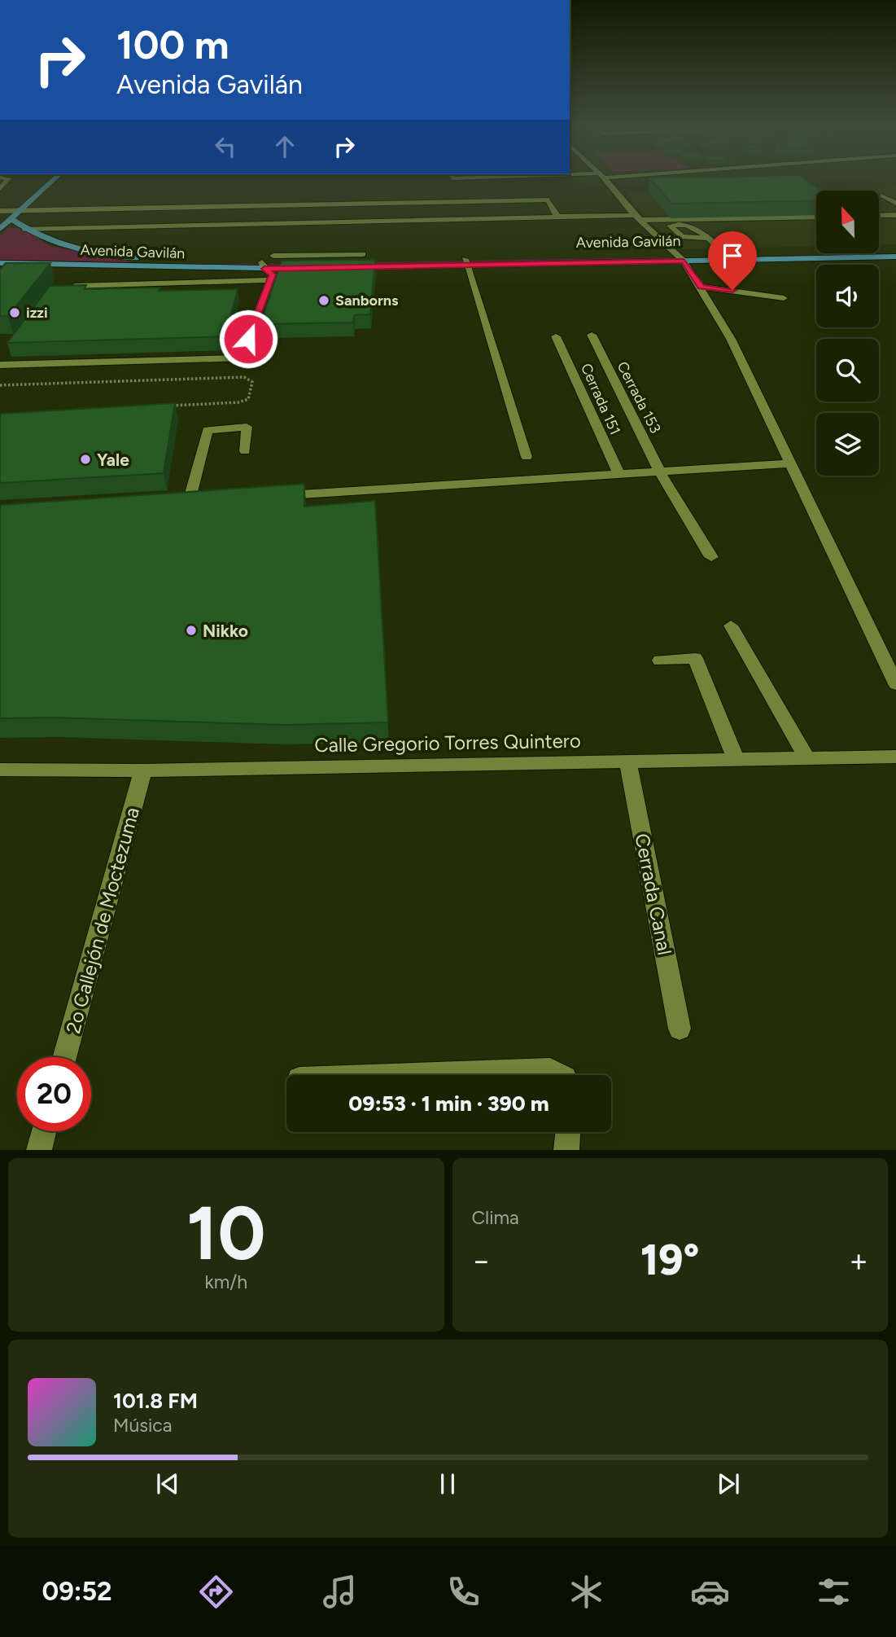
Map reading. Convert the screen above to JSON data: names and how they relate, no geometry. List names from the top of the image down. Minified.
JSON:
{"streets":{"main road":["Avenida Gavilán"],"street":["Cerrada 153","Cerrada 151","Calle Gregorio Torres Quintero","Cerrada Canal","2o Callejón de Moctezuma"]},"crossings":[["Calle Gregorio Torres Quintero","Cerrada Canal"],["Calle Gregorio Torres Quintero","2o Callejón de Moctezuma"]],"places":["Sanborns","izzi","Yale","Nikko"],"north":"top","page":{"turn":["100 m","Avenida Gavilán"],"limit":"20","trip":"09:53 · 1 min · 390 m","tile":[["10","km/h"],"Clima"],"heat":["−","19°","+"],"song":["101.8 FM","Música"],"tabs":"09:52"}}
